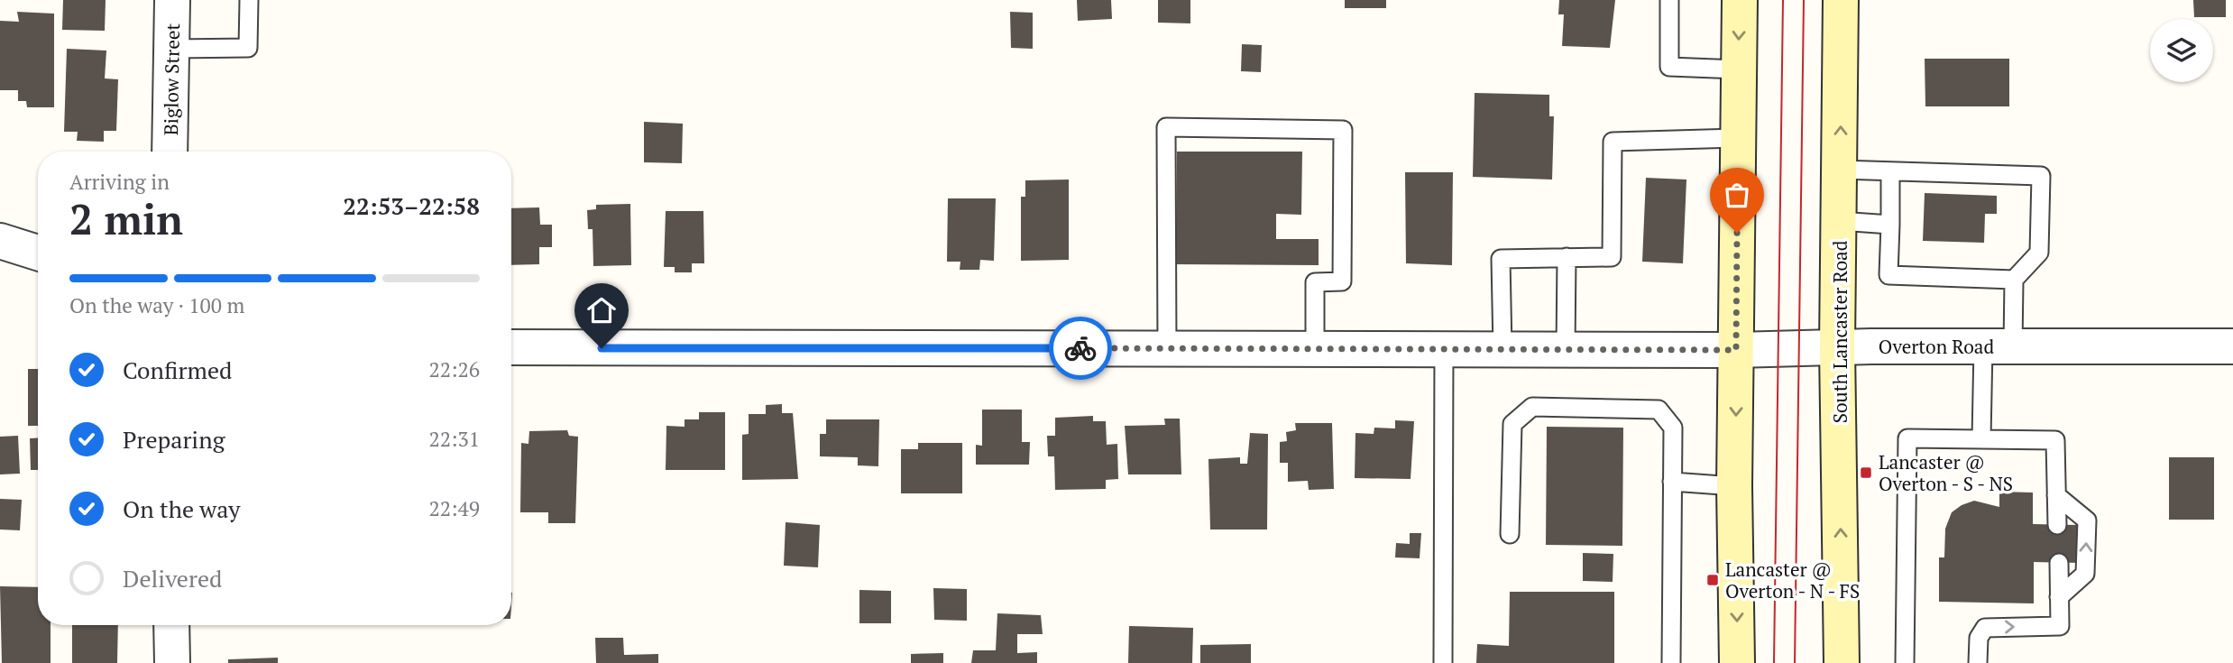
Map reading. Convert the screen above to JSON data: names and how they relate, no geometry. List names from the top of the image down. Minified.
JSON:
{"streets":{"main road":["South Lancaster Road"],"street":["Biglow Street","Overton Road"]},"crossings":[["South Lancaster Road","Overton Road"]],"places":{"transit":["Lancaster @ Overton - S - NS","Lancaster @ Overton - N - FS"]},"page":{"heading":["2 min","Arriving in","22:53–22:58"],"bar":"On the way · 100 m","list":[["Confirmed","22:26"],["Preparing","22:31"],["On the way","22:49"],"Delivered"]}}
